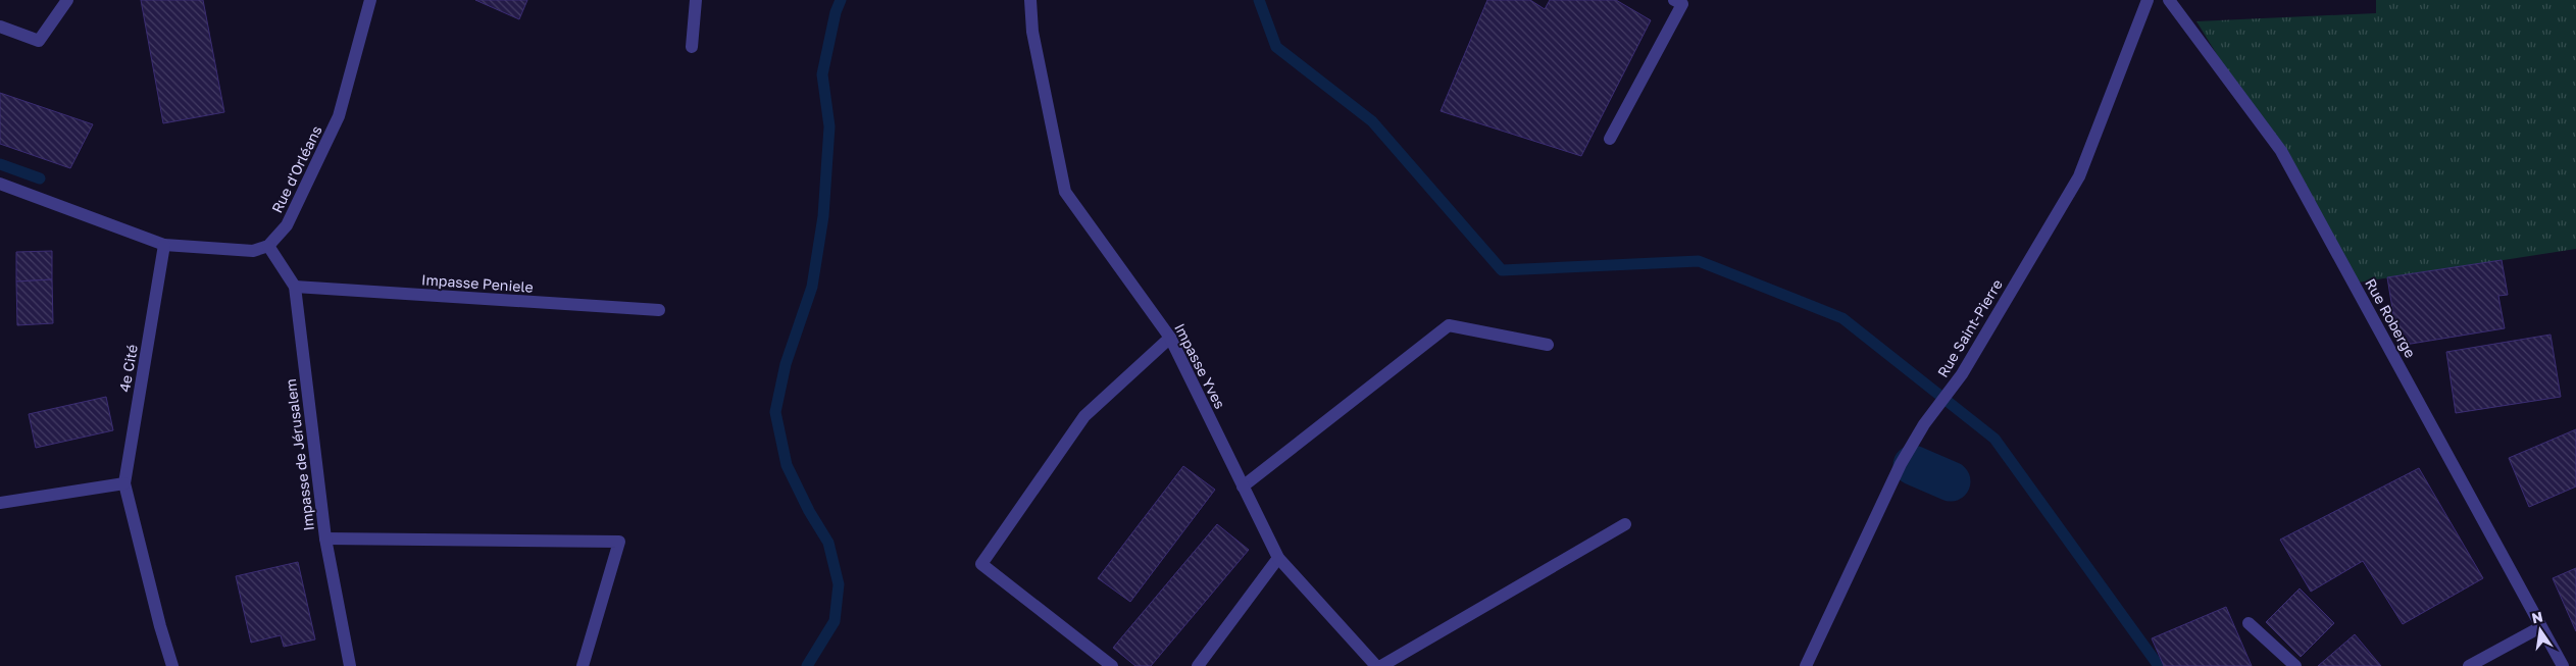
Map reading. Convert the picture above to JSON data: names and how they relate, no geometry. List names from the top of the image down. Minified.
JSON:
{"streets":{"street":["Rue d'Orléans","Impasse Peniele","Rue Roberge","Rue Saint-Pierre","Impasse Yves","4e Cité","Impasse de Jérusalem"]},"crossings":[["Rue d'Orléans","Impasse de Jérusalem"],["Impasse Peniele","Impasse de Jérusalem"]],"north":"top"}
